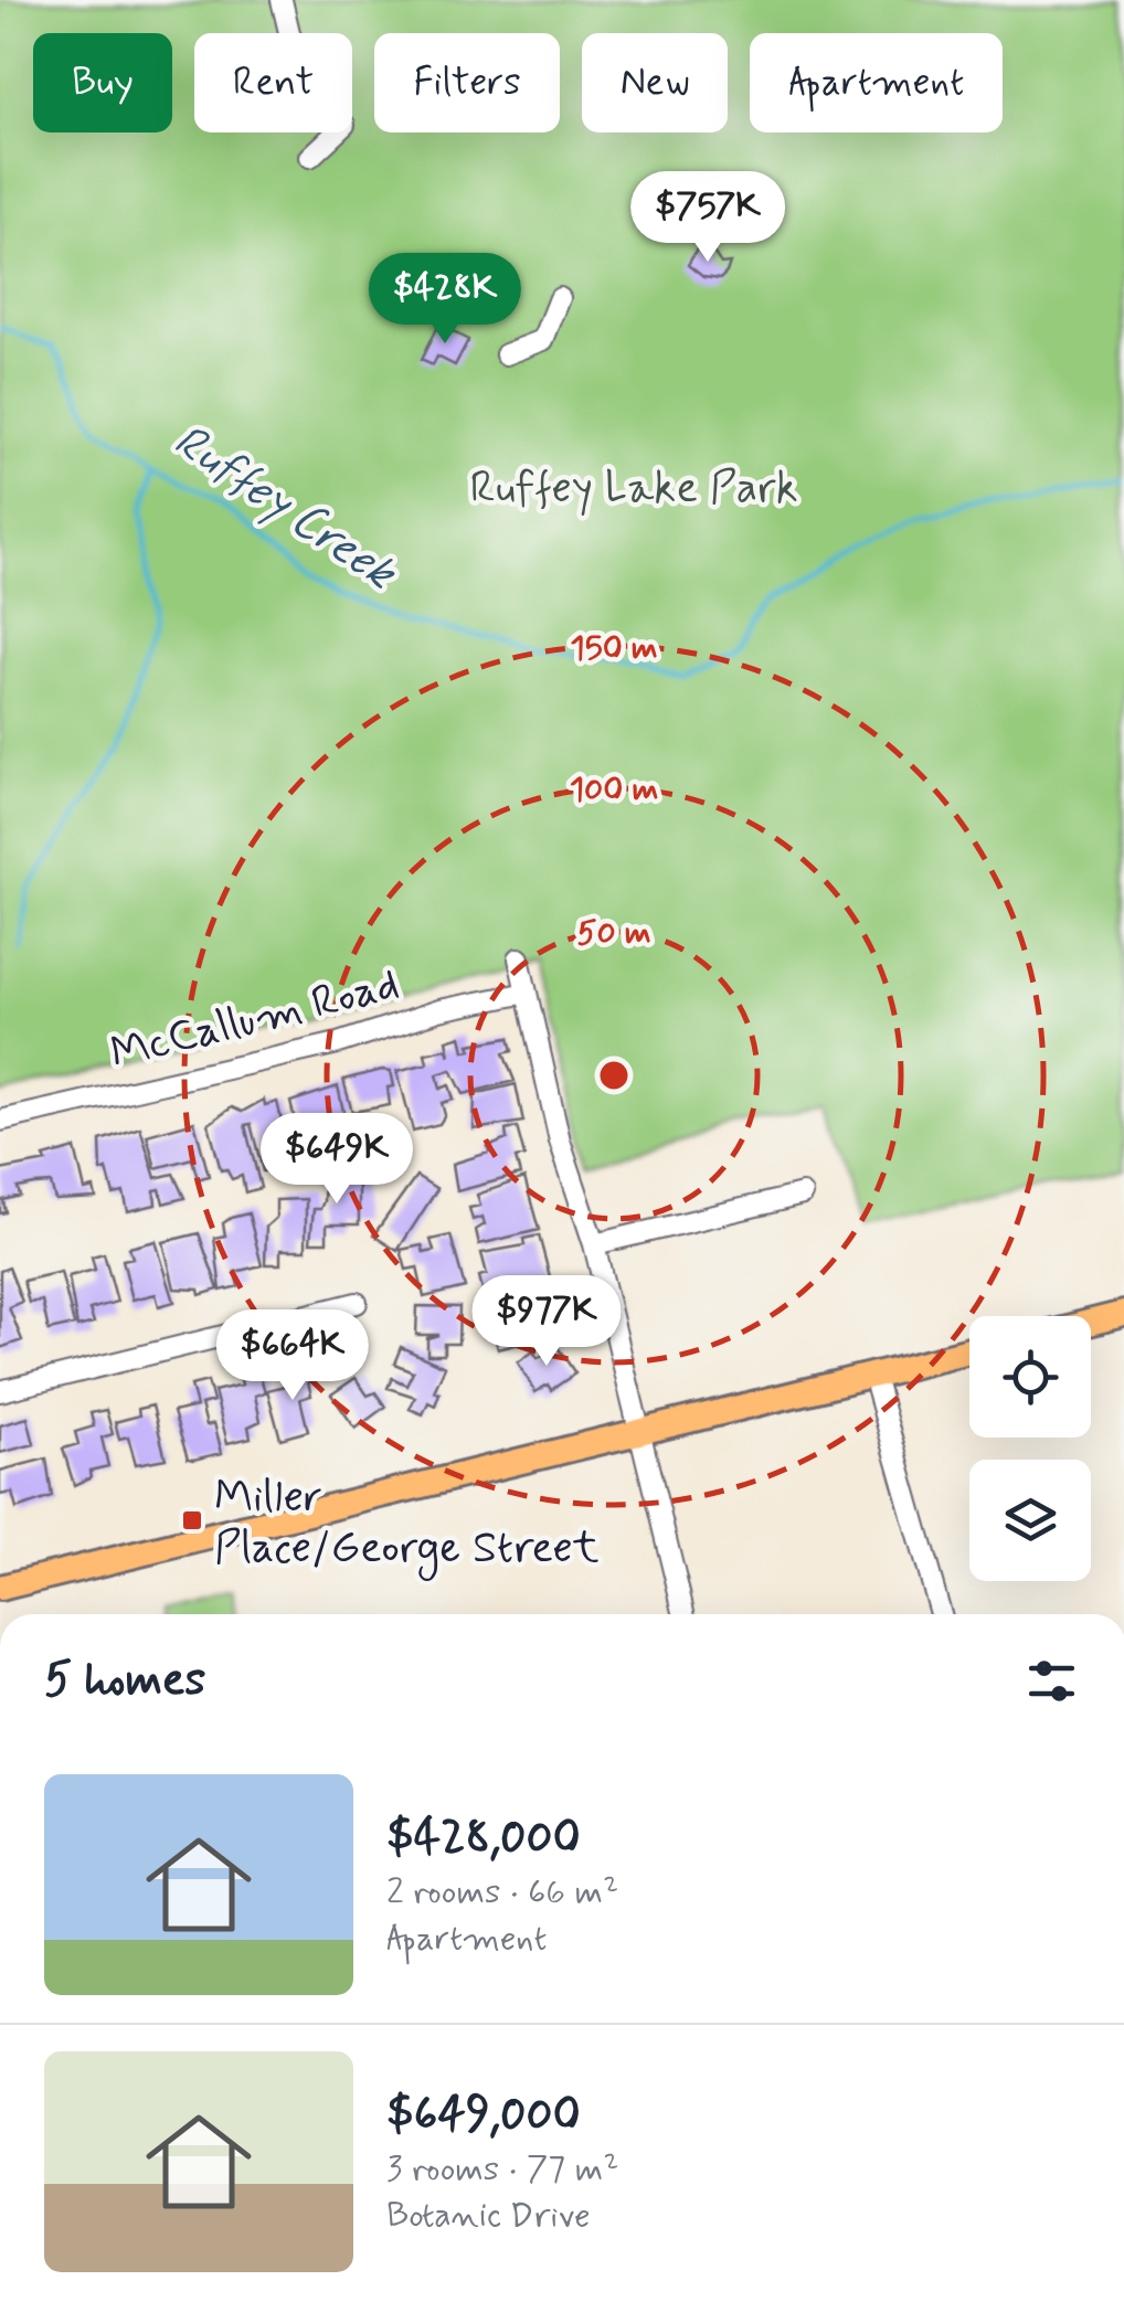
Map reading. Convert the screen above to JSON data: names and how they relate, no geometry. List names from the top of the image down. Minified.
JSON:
{"streets":{"street":["McCallum Road"]},"water":["Ruffey Creek"],"parks":["Ruffey Lake Park"],"places":{"transit":["Miller Place/George Street"]},"page":{"chip":["Buy","Rent","Filters","New","Apartment"],"price":["$757K","$428K","$649K","$977K","$664K"],"heading":"5 homes","list":[{"name":"$428,000","note":"2 rooms · 66 m² · Apartment"},{"name":"$649,000","note":"3 rooms · 77 m² · Botanic Drive"}]},"rings":["150 m","100 m","50 m"]}
